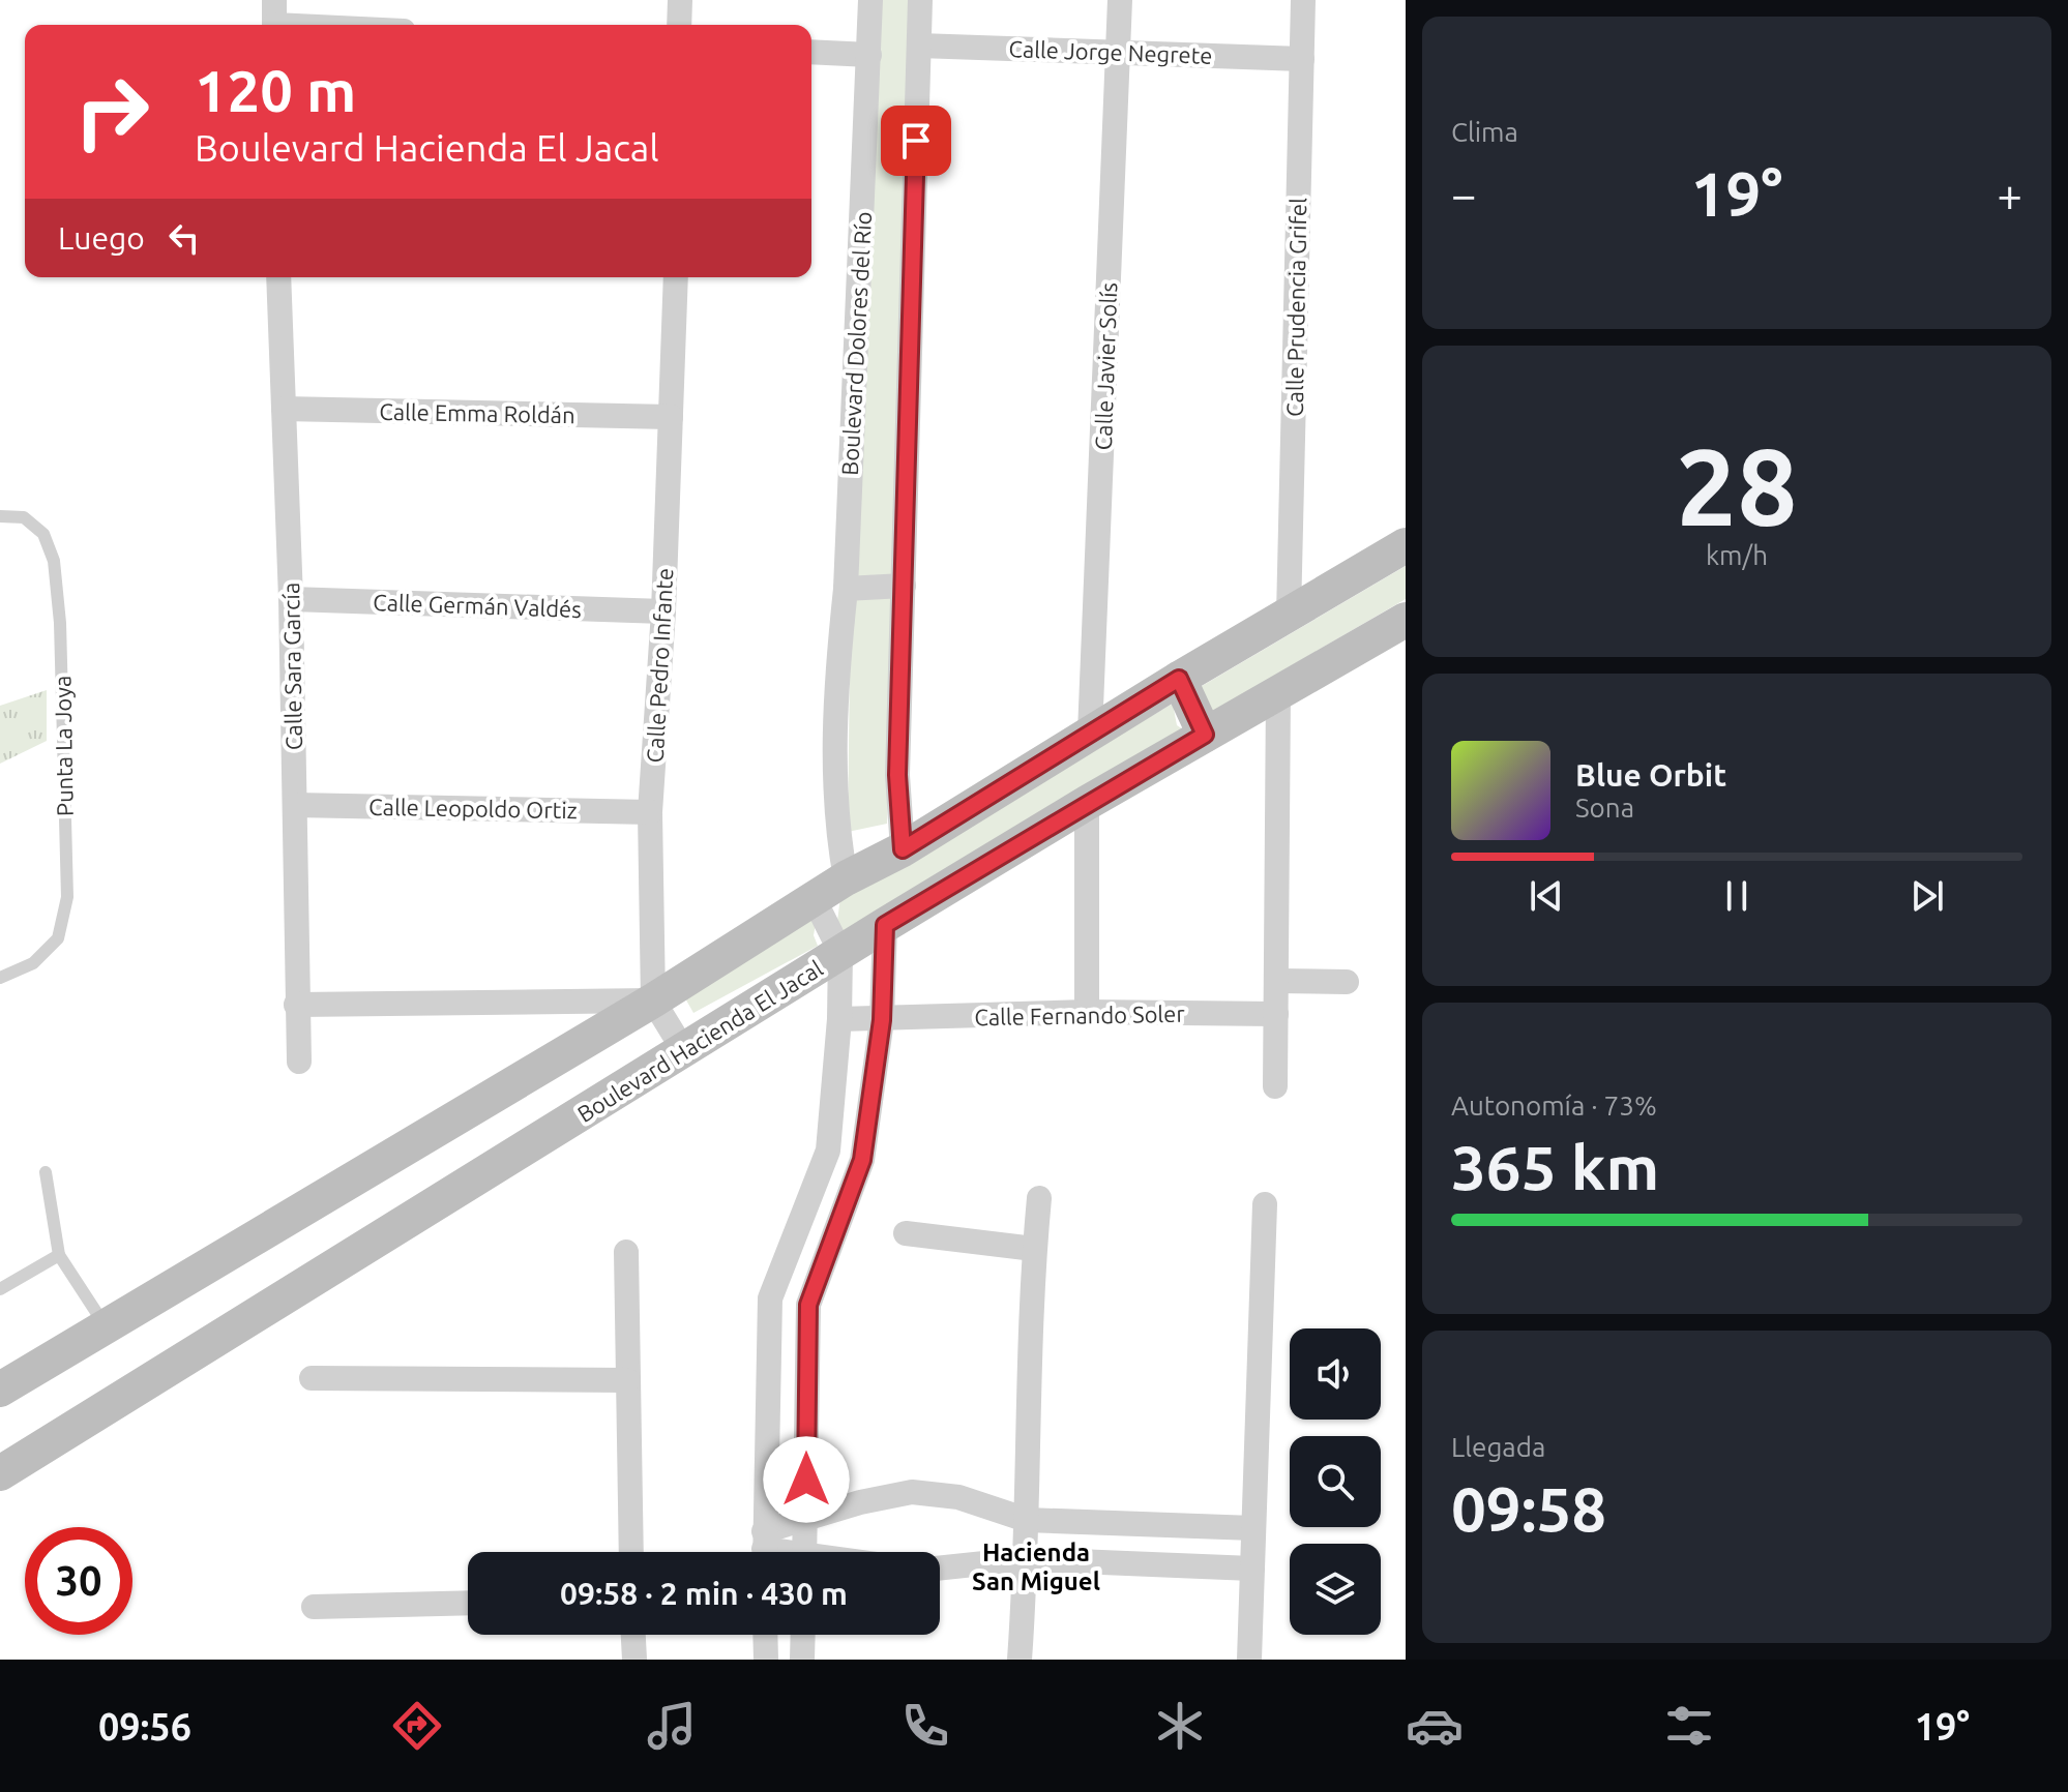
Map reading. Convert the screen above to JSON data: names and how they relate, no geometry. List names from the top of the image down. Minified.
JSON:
{"streets":{"main road":["Boulevard Hacienda El Jacal"],"street":["Calle Jorge Negrete","Calle Prudencia Grifel","Boulevard Dolores del Río","Calle Javier Solís","Calle Emma Roldán","Calle Germán Valdés","Calle Pedro Infante","Calle Sara García","Calle Leopoldo Ortiz","Calle Fernando Soler"],"lane":["Punta La Joya"]},"crossings":[["Calle Jorge Negrete","Calle Prudencia Grifel"],["Calle Jorge Negrete","Calle Javier Solís"],["Calle Emma Roldán","Calle Pedro Infante"],["Calle Emma Roldán","Calle Sara García"],["Calle Germán Valdés","Calle Pedro Infante"],["Calle Germán Valdés","Calle Sara García"],["Calle Pedro Infante","Calle Leopoldo Ortiz"],["Calle Sara García","Calle Leopoldo Ortiz"]],"districts":["Hacienda San Miguel"],"page":{"tile":["Clima",["28","km/h"],["Autonomía · 73%","365 km"],["Llegada","09:58"]],"turn":["120 m","Boulevard Hacienda El Jacal"],"heat":["−","19°","+"],"then":"Luego","song":["Blue Orbit","Sona"],"limit":"30","trip":"09:58 · 2 min · 430 m","tabs":["09:56","19°"]}}
